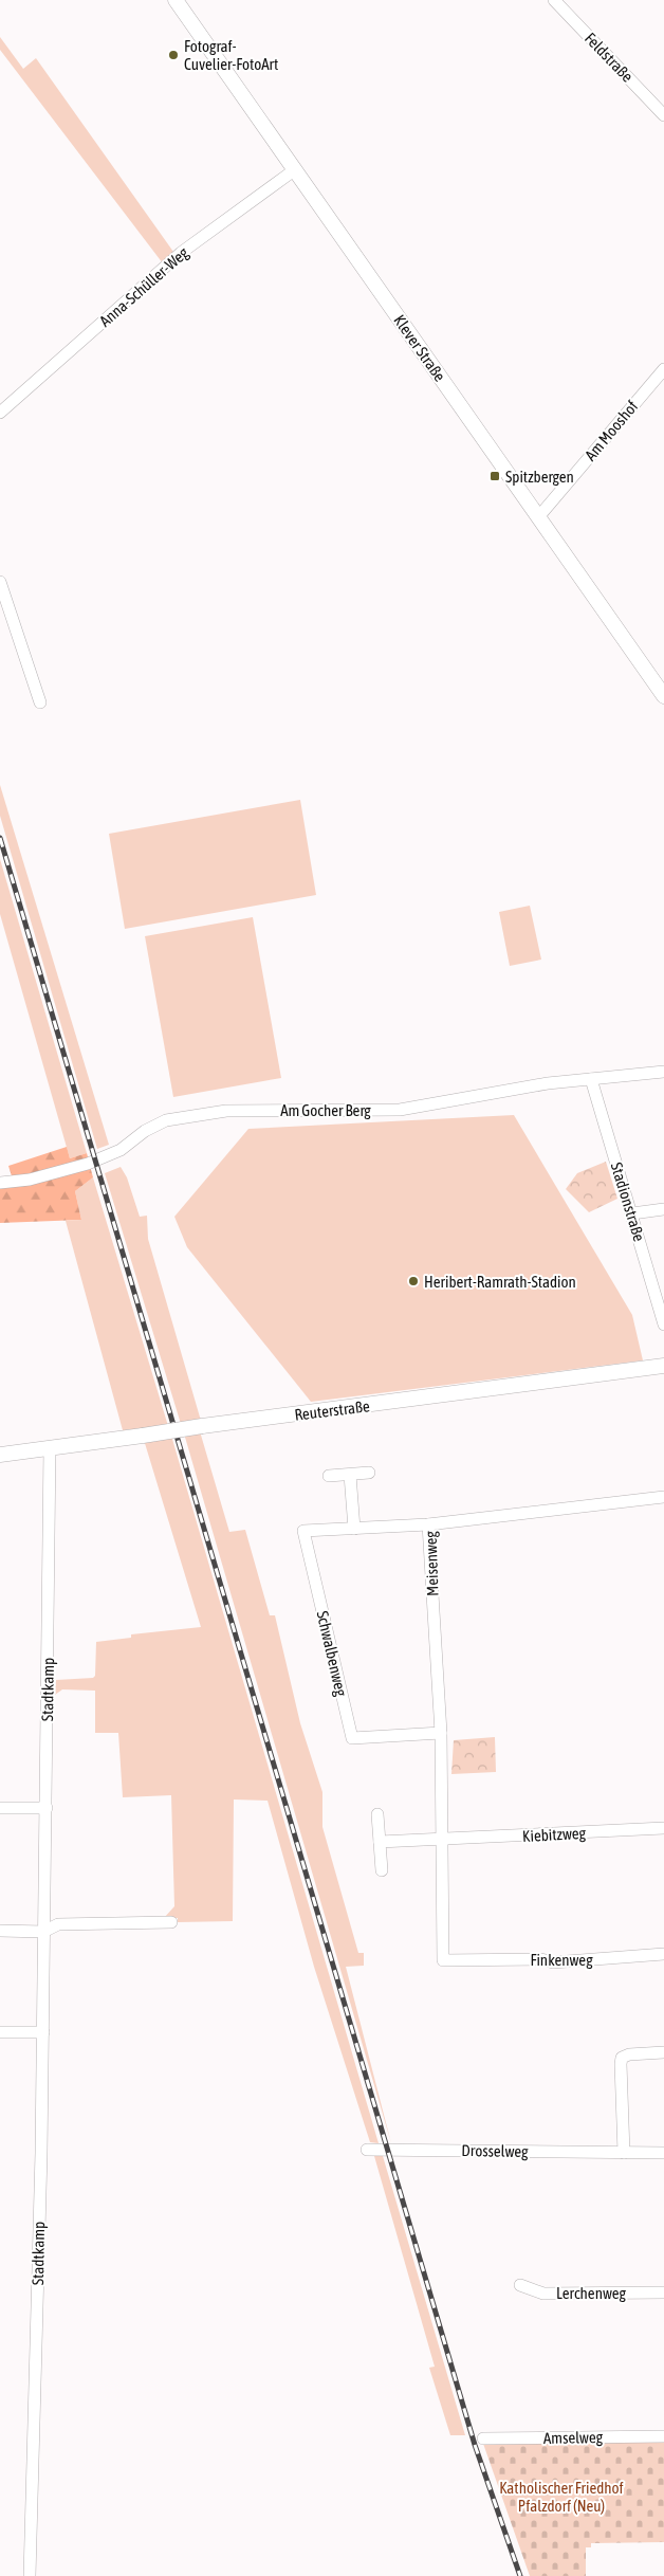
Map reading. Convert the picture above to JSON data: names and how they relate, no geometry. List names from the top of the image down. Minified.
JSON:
{"streets":{"street":["Feldstraße","Anna-Schüller-Weg","Klever Straße","Am Mooshof","Am Gocher Berg","Stadionstraße","Reuterstraße","Meisenweg","Schwalbenweg","Stadtkamp","Kiebitzweg","Finkenweg","Drosselweg","Lerchenweg","Amselweg"]},"crossings":[["Anna-Schüller-Weg","Klever Straße"],["Klever Straße","Am Mooshof"],["Am Gocher Berg","Stadionstraße"],["Reuterstraße","Stadtkamp"],["Meisenweg","Schwalbenweg"],["Meisenweg","Kiebitzweg"],["Meisenweg","Finkenweg"]],"parks":["Katholischer Friedhof Pfalzdorf (Neu)"],"places":{"other":["Fotograf- Cuvelier-FotoArt","Heribert-Ramrath-Stadion"],"transit":["Spitzbergen"]}}
